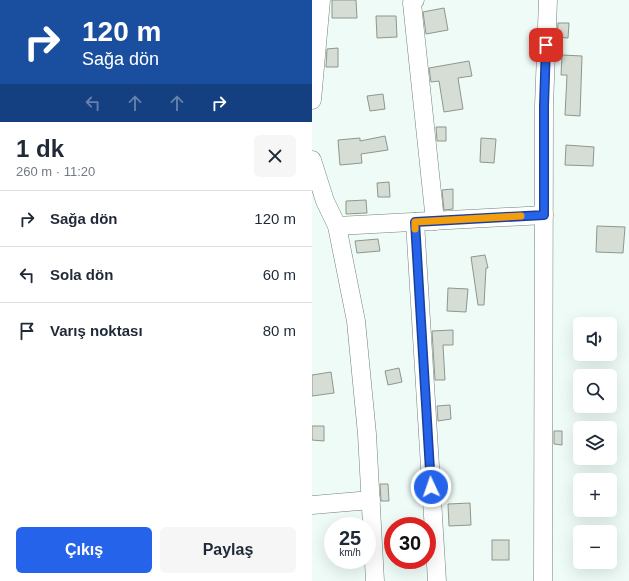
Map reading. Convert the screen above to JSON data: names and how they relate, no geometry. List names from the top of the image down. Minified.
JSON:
{"page":{"turn":["120 m","Sağa dön"],"heading":["1 dk","260 m · 11:20"],"list":[{"name":"Sağa dön","value":"120 m"},{"name":"Sola dön","value":"60 m"},{"name":"Varış noktası","value":"80 m"}],"map_buttons":["+","−"],"speed":"25 km/h","limit":"30","buttons":["Çıkış","Paylaş"]}}
